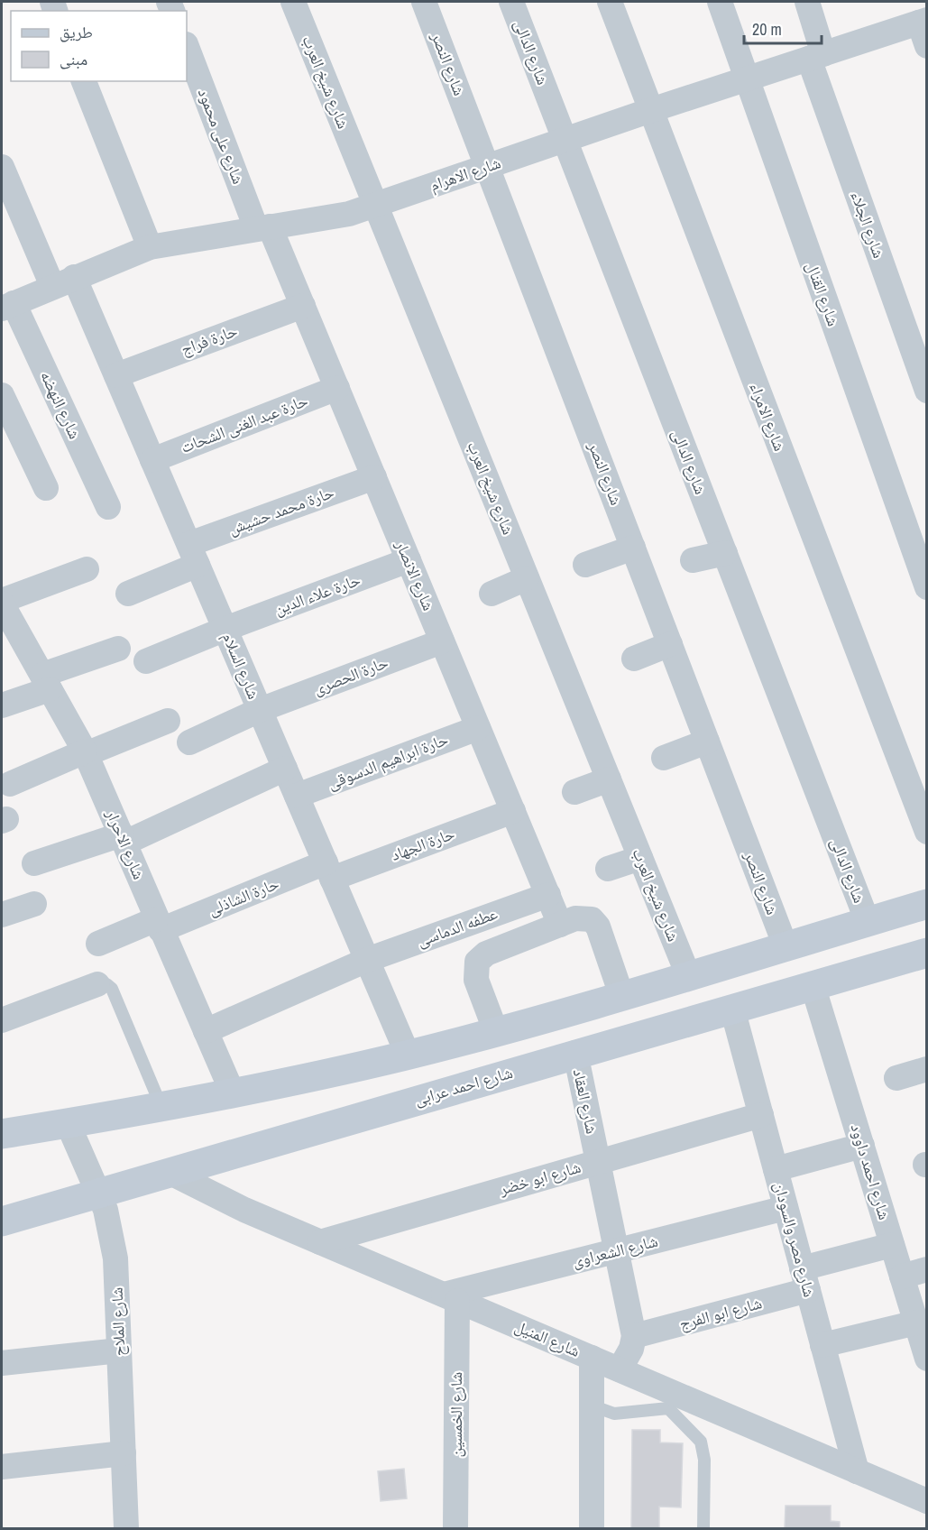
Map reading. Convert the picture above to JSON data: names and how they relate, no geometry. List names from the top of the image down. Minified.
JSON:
{"streets":{"street":["شارع الدالى","شارع النصر","شارع شيخ العرب","شارع على محمود","شارع الاهرام","شارع الجلاء","شارع القنال","حارة فراج","شارع النهضه","شارع الامراء","حارة عبد الغنى الشحات","حارة محمد حشيش","شارع الانصار","حارة علاء الدين","شارع السلام","حارة الحصرى","حارة ابراهيم الدسوقى","شارع الاحرار","حارة الجهاد","حارة الشاذلى","عطفه الدماسى","شارع احمد عرابى","شارع العقاد","شارع احمد داوود","شارع ابو خضر","شارع مصر والسودان","شارع الشعراوى","شارع ابو الفرج","شارع الملاح","شارع المنيل","شارع الخمسين"]},"crossings":[["شارع الدالى","شارع الاهرام"],["شارع النصر","شارع الاهرام"],["شارع شيخ العرب","شارع الاهرام"],["شارع على محمود","شارع الاهرام"],["شارع على محمود","شارع الانصار"],["شارع الاهرام","شارع الجلاء"],["شارع الاهرام","شارع القنال"],["شارع الاهرام","شارع النهضه"],["شارع الاهرام","شارع الامراء"],["شارع الاهرام","شارع الانصار"],["شارع الاهرام","شارع السلام"],["حارة فراج","شارع الانصار"],["حارة فراج","شارع السلام"],["حارة عبد الغنى الشحات","شارع الانصار"],["حارة عبد الغنى الشحات","شارع السلام"],["حارة محمد حشيش","شارع الانصار"],["حارة محمد حشيش","شارع السلام"],["شارع الانصار","حارة علاء الدين"],["شارع الانصار","حارة الحصرى"],["شارع الانصار","حارة ابراهيم الدسوقى"],["شارع الانصار","حارة الجهاد"],["شارع الانصار","عطفه الدماسى"],["حارة علاء الدين","شارع السلام"],["شارع السلام","حارة الحصرى"],["شارع السلام","حارة ابراهيم الدسوقى"],["شارع السلام","حارة الجهاد"],["شارع السلام","حارة الشاذلى"],["شارع السلام","عطفه الدماسى"],["شارع الاحرار","حارة الشاذلى"],["شارع الاحرار","عطفه الدماسى"],["حارة الجهاد","حارة الشاذلى"],["شارع احمد عرابى","شارع العقاد"],["شارع احمد عرابى","شارع احمد داوود"],["شارع احمد عرابى","شارع مصر والسودان"],["شارع احمد عرابى","شارع الملاح"],["شارع احمد عرابى","شارع المنيل"],["شارع العقاد","شارع ابو خضر"],["شارع العقاد","شارع الشعراوى"],["شارع العقاد","شارع ابو الفرج"],["شارع احمد داوود","شارع ابو الفرج"],["شارع ابو خضر","شارع مصر والسودان"],["شارع ابو خضر","شارع المنيل"],["شارع مصر والسودان","شارع الشعراوى"],["شارع مصر والسودان","شارع ابو الفرج"],["شارع مصر والسودان","شارع المنيل"],["شارع الشعراوى","شارع المنيل"],["شارع الشعراوى","شارع الخمسين"],["شارع المنيل","شارع الخمسين"]],"legend":["طريق","مبنى"],"scale_bar":"20 m"}
